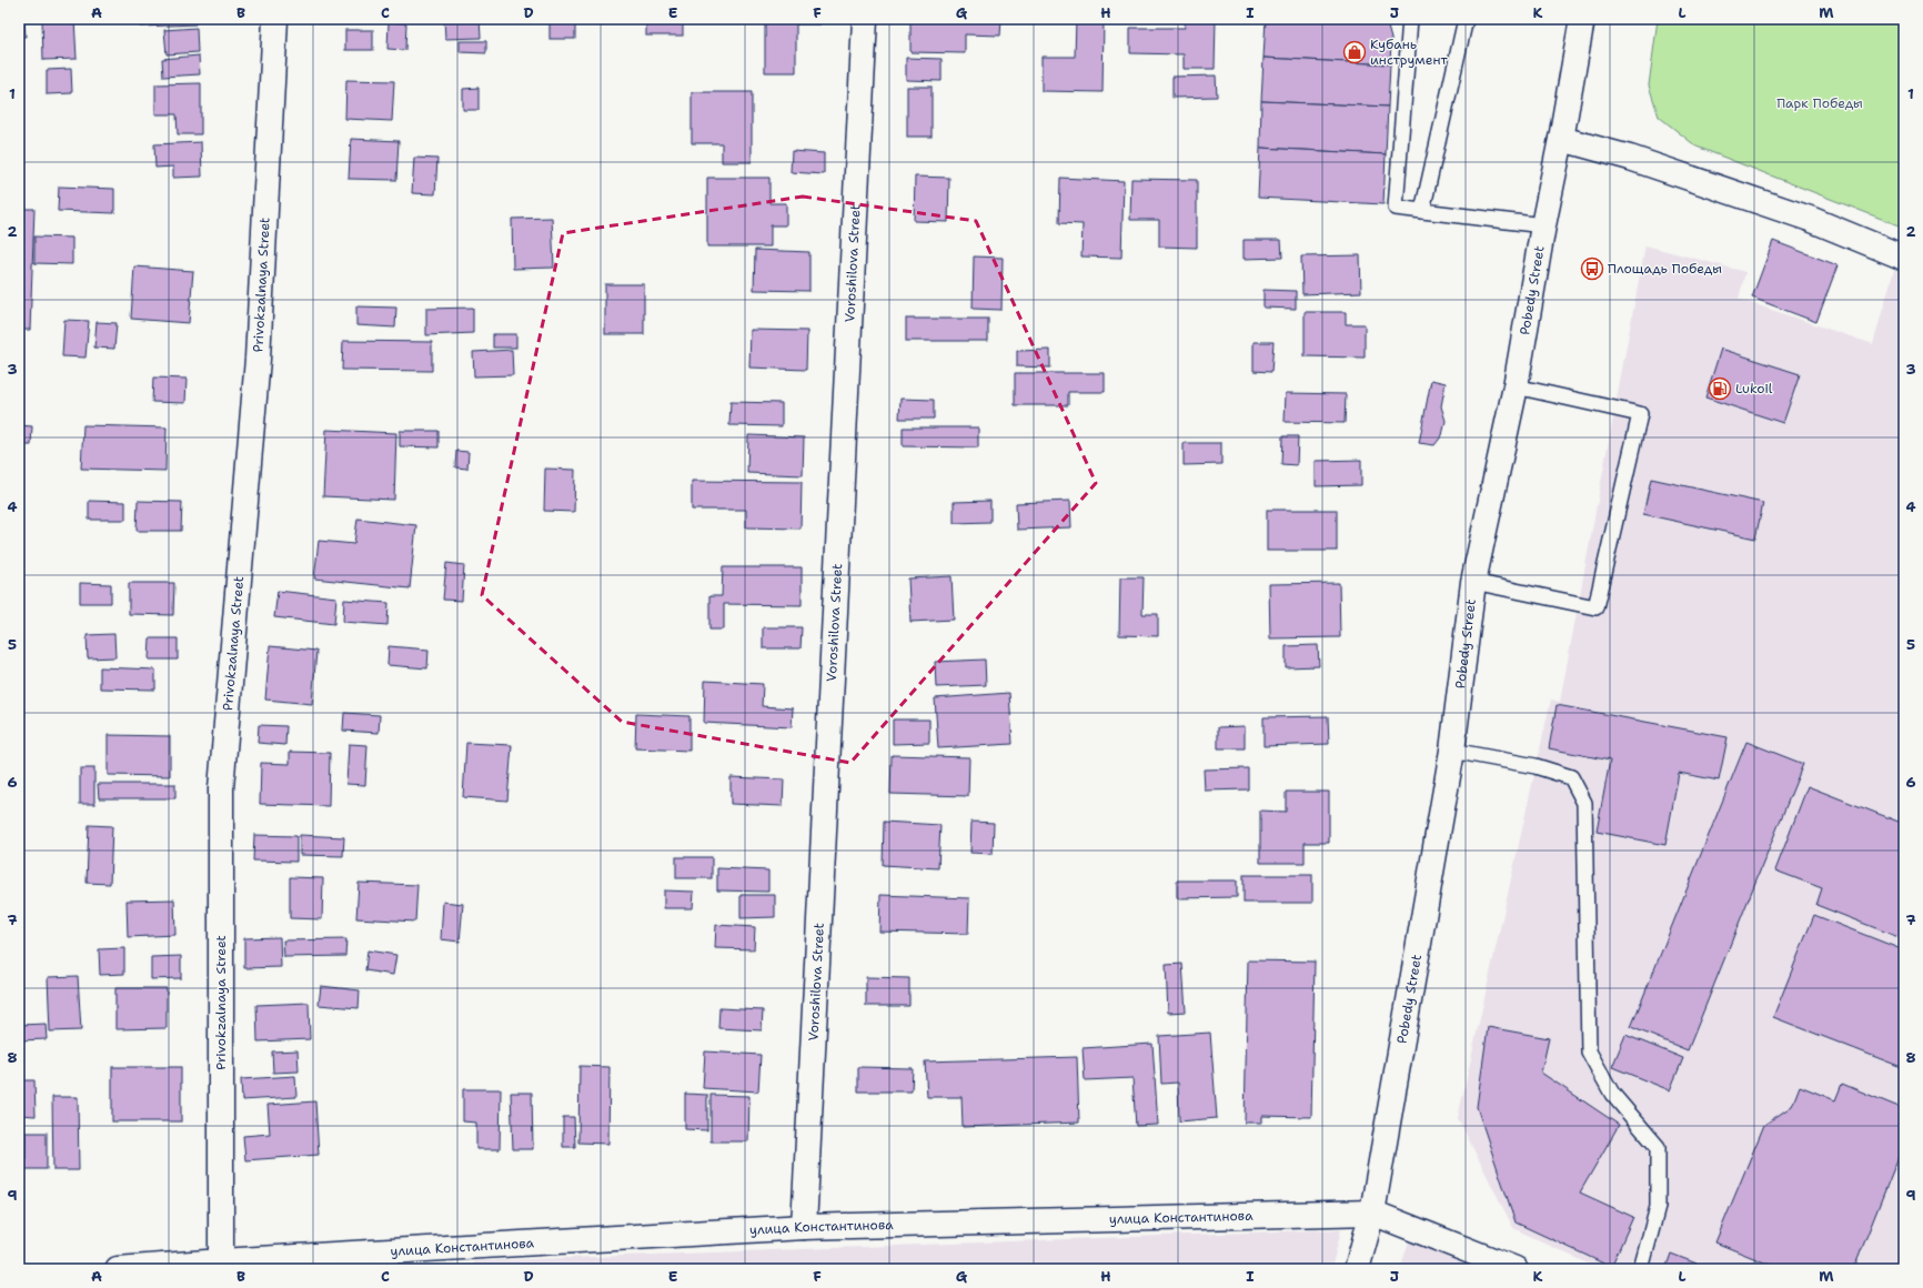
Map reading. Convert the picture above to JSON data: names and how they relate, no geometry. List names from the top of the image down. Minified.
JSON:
{"streets":{"street":["Voroshilova Street","Privokzalnaya Street","Pobedy Street","улица Константинова"]},"crossings":[["Voroshilova Street","улица Константинова"],["Privokzalnaya Street","улица Константинова"],["Pobedy Street","улица Константинова"]],"parks":["Парк Победы"],"places":{"shop":["Кубань инструмент"],"bus stop":["Площадь Победы"],"fuel station":["Lukoil"]},"grid":{"columns":["A","B","C","D","E","F","G","H","I","J","K","L","M"],"rows":["1","2","3","4","5","6","7","8","9"]}}
